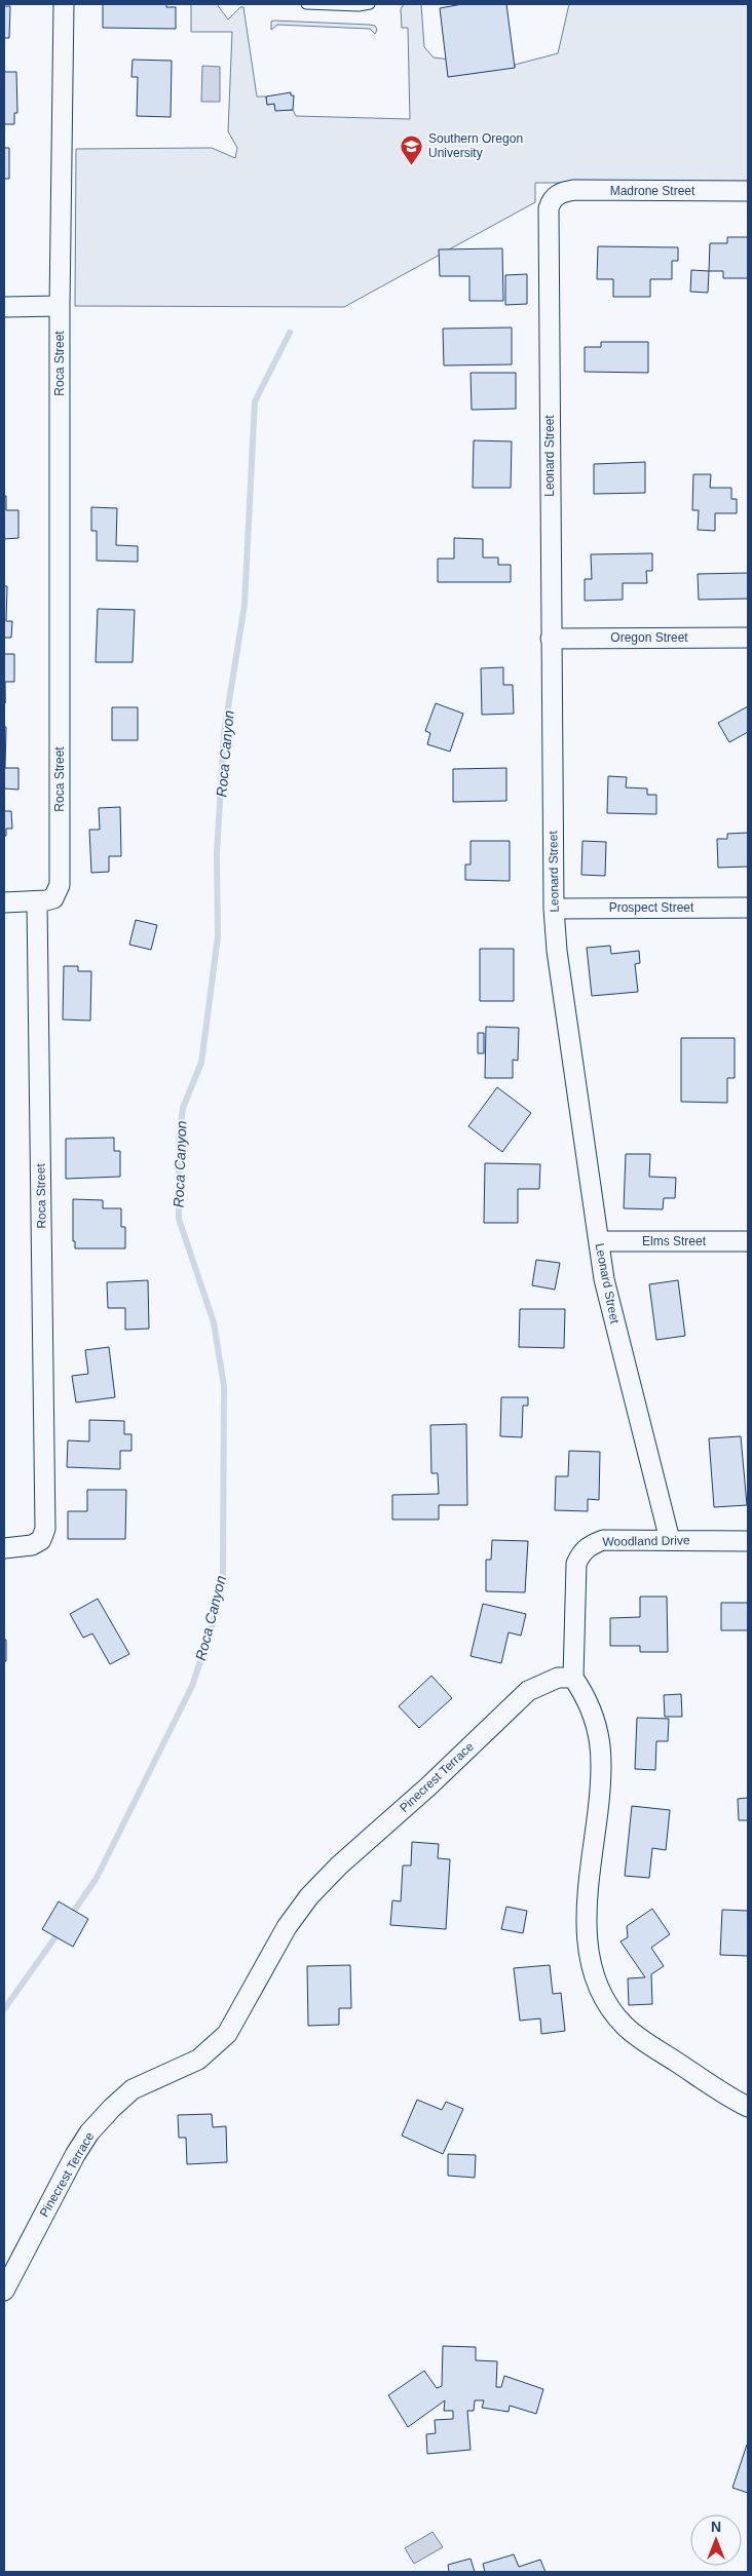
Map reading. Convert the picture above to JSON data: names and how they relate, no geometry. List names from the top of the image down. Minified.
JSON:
{"streets":{"street":["Madrone Street","Roca Street","Leonard Street","Oregon Street","Prospect Street","Elms Street","Woodland Drive","Pinecrest Terrace"]},"crossings":[["Madrone Street","Leonard Street"],["Leonard Street","Oregon Street"],["Leonard Street","Prospect Street"],["Leonard Street","Elms Street"],["Leonard Street","Woodland Drive"],["Woodland Drive","Pinecrest Terrace"]],"water":["Roca Canyon"],"places":{"school or university":["Southern Oregon University"]},"north":"top"}
